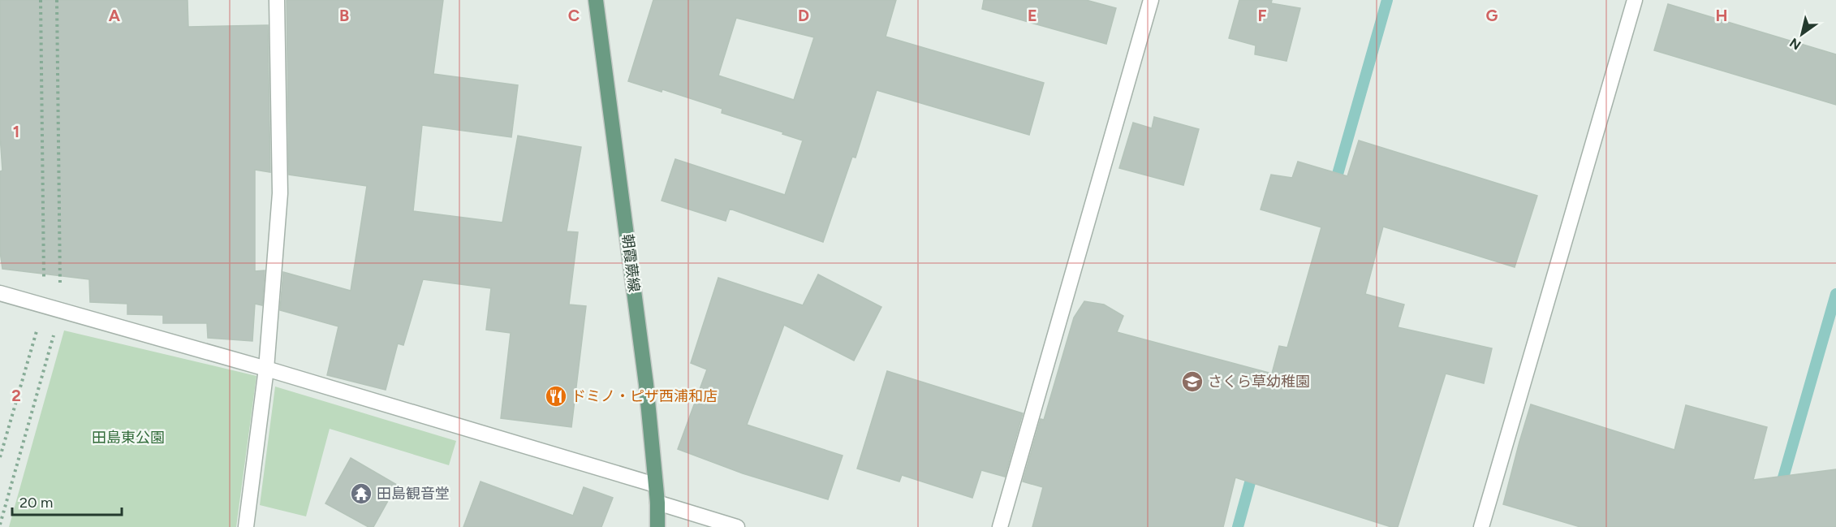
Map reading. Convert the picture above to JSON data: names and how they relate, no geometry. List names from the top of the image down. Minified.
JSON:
{"streets":{"main road":["朝霞蕨線"]},"parks":["田島東公園"],"places":{"school or university":["さくら草幼稚園"],"restaurant":["ドミノ・ピザ西浦和店"],"temple":["田島観音堂"]},"scale_bar":"20 m","north":"bottom left","grid":{"columns":["A","B","C","D","E","F","G","H"],"rows":["1","2"]}}
